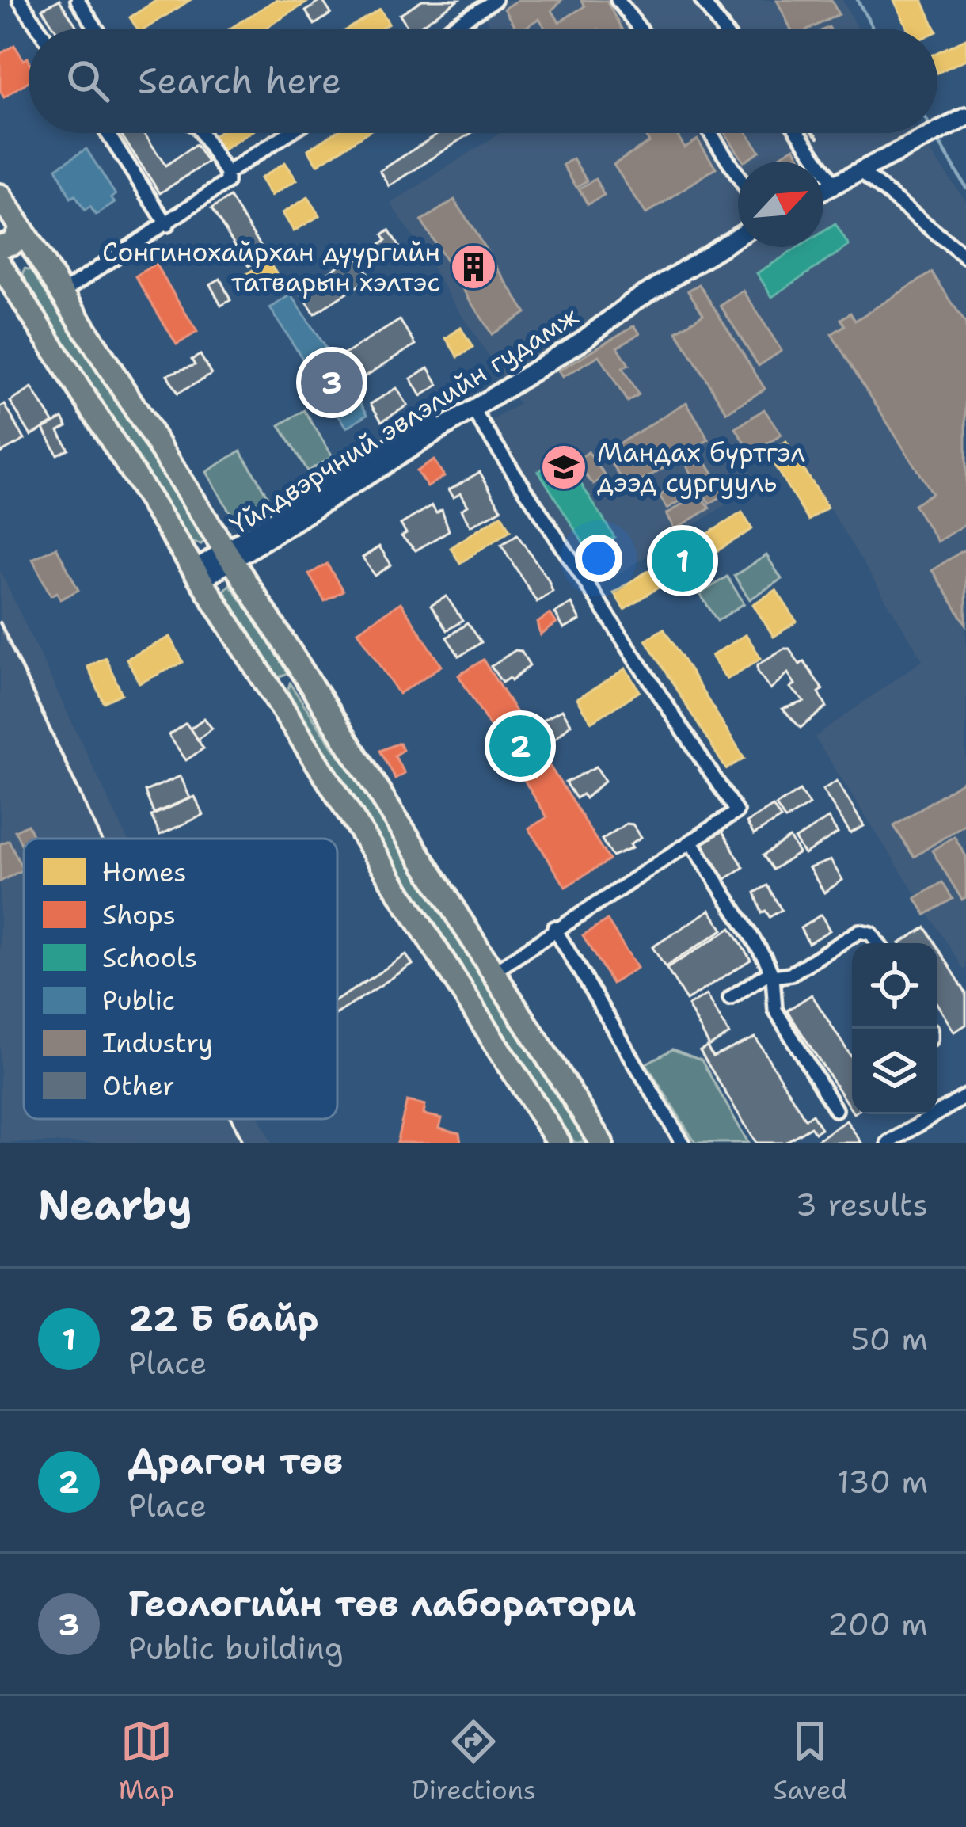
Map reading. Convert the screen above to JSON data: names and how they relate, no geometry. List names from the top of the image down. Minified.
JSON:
{"streets":{"main road":["Үйлдвэрчний эвлэлийн гудамж"]},"places":{"building":["Сонгинохайрхан дүүргийн татварын хэлтэс"],"school or university":["Мандах бүртгэл дээд сургууль"]},"legend":["Homes","Shops","Schools","Public","Industry","Other"],"north":"top right","page":{"search":"Search here","pins":["3","1","2"],"heading":["Nearby","3 results"],"list":[{"mark":"1","name":"22 Б байр","note":"Place","value":"50 m"},{"mark":"2","name":"Драгон төв","note":"Place","value":"130 m"},{"mark":"3","name":"Геологийн төв лаборатори","note":"Public building","value":"200 m"}],"nav":["Map","Directions","Saved"]}}
